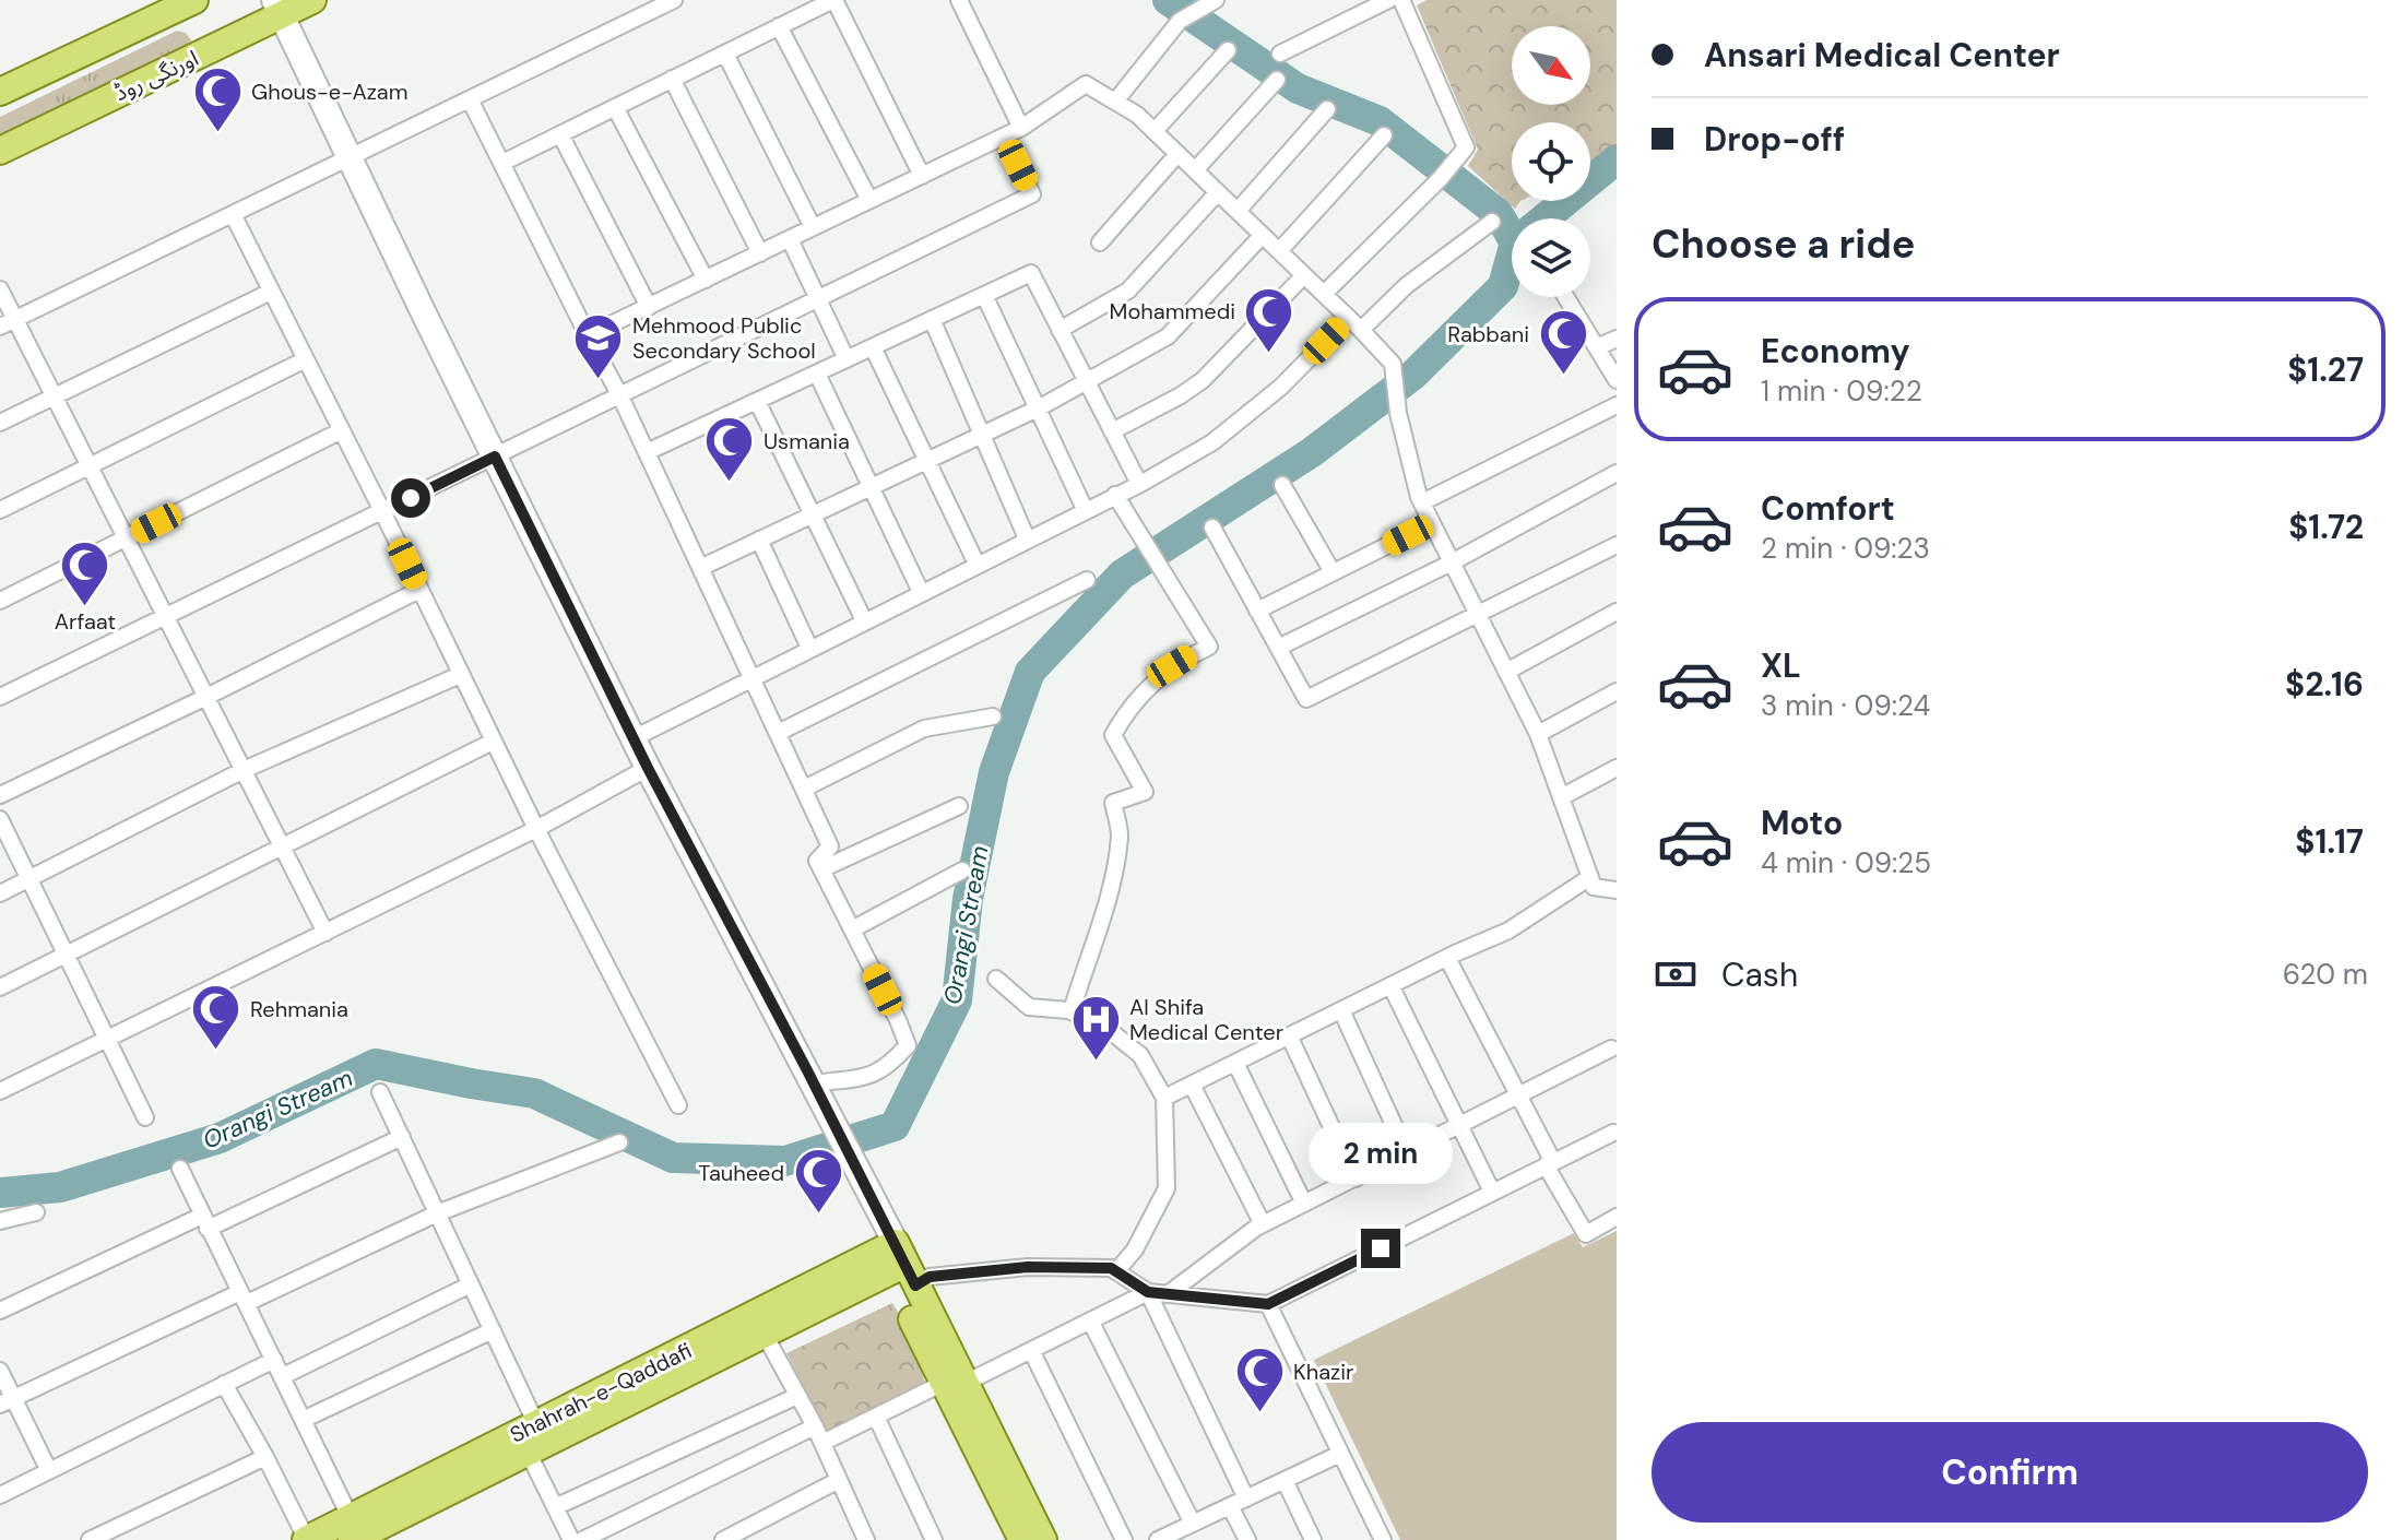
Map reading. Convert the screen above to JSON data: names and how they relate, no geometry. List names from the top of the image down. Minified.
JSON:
{"streets":{"main road":["اورنگی روڈ","Shahrah-e-Qaddafi"]},"water":["Orangi Stream"],"places":{"mosque":["Ghous-e-Azam","Mohammedi","Rabbani","Usmania","Arfaat","Rehmania","Tauheed","Khazir"],"school or university":["Mehmood Public Secondary School"],"hospital":["Al Shifa Medical Center"]},"north":"bottom right","page":{"banner":["Ansari Medical Center","Drop-off"],"heading":"Choose a ride","list":[{"name":"Economy","note":"1 min · 09:22","value":"$1.27"},{"name":"Comfort","note":"2 min · 09:23","value":"$1.72"},{"name":"XL","note":"3 min · 09:24","value":"$2.16"},{"name":"Moto","note":"4 min · 09:25","value":"$1.17"}],"pay":["Cash","620 m"],"bubble":"2 min","buttons":"Confirm"}}
